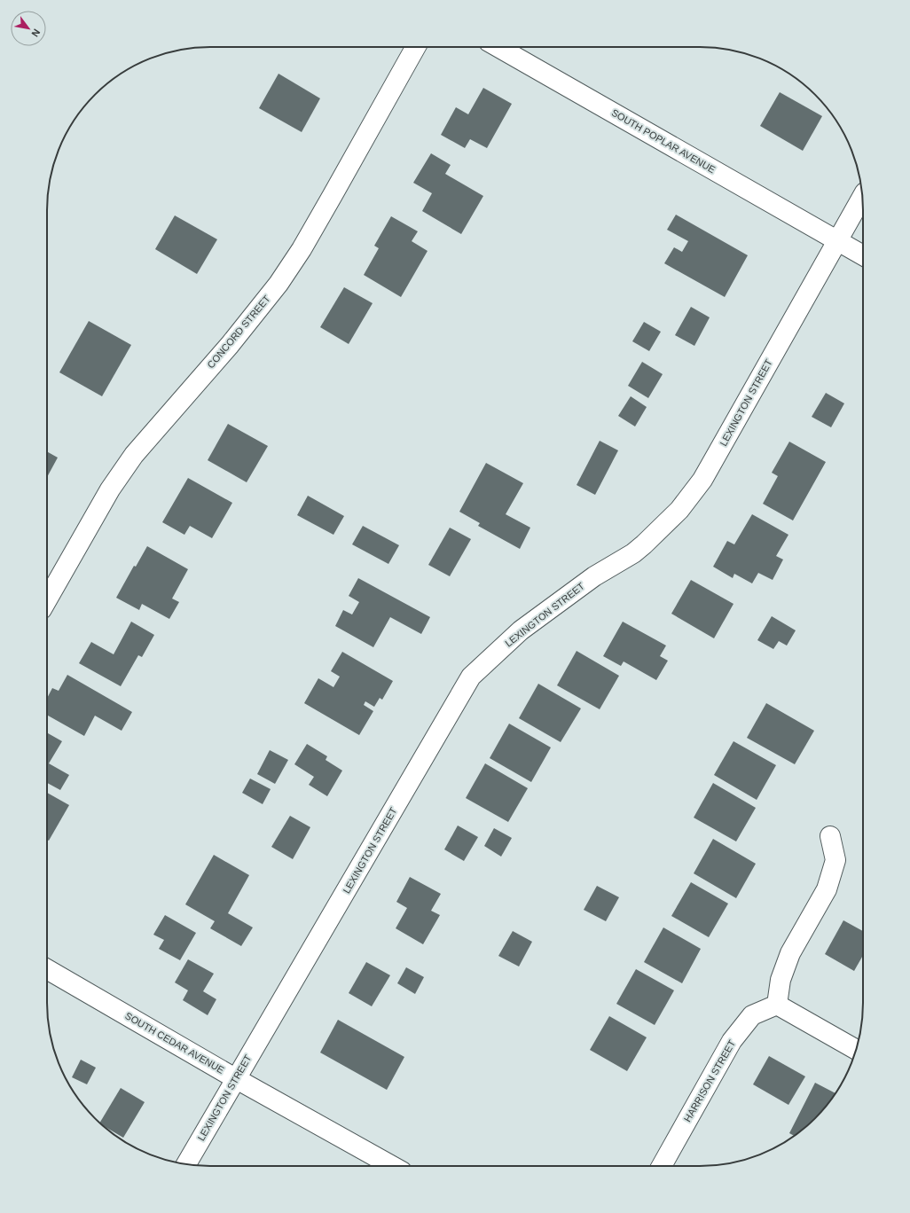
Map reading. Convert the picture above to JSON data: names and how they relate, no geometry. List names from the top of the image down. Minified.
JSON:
{"streets":{"street":["SOUTH POPLAR AVENUE","CONCORD STREET","LEXINGTON STREET","SOUTH CEDAR AVENUE","HARRISON STREET"]},"crossings":[["SOUTH POPLAR AVENUE","LEXINGTON STREET"],["LEXINGTON STREET","SOUTH CEDAR AVENUE"]],"north":"bottom right"}
